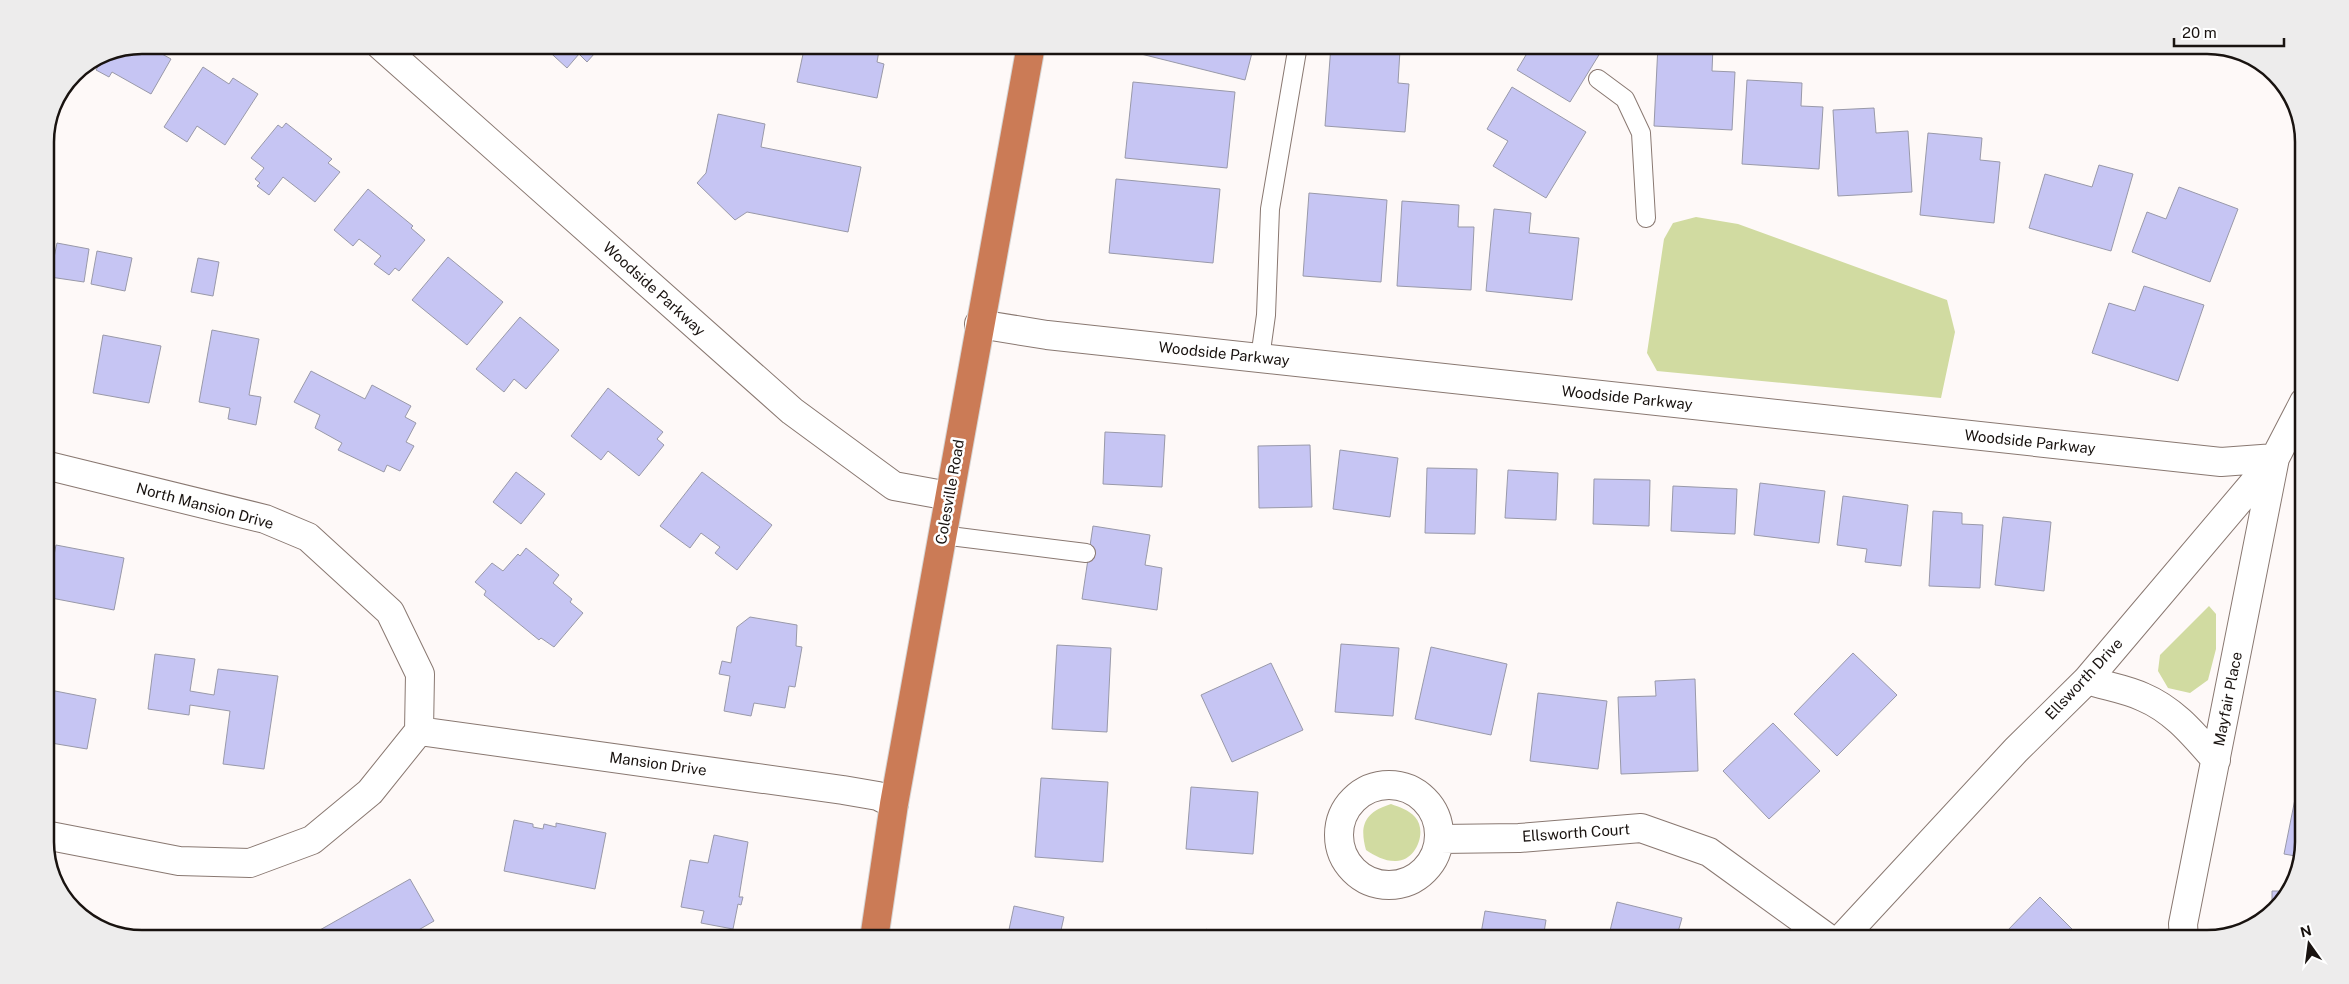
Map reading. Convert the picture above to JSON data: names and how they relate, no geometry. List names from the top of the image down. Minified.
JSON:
{"streets":{"highway":["Colesville Road"],"street":["Woodside Parkway","North Mansion Drive","Ellsworth Drive","Mayfair Place","Mansion Drive","Ellsworth Court"]},"crossings":[["Woodside Parkway","Colesville Road"],["Woodside Parkway","Ellsworth Drive"],["Woodside Parkway","Mayfair Place"],["Colesville Road","Mansion Drive"],["North Mansion Drive","Mansion Drive"],["Ellsworth Drive","Mayfair Place"]],"scale_bar":"20 m","north":"top"}
